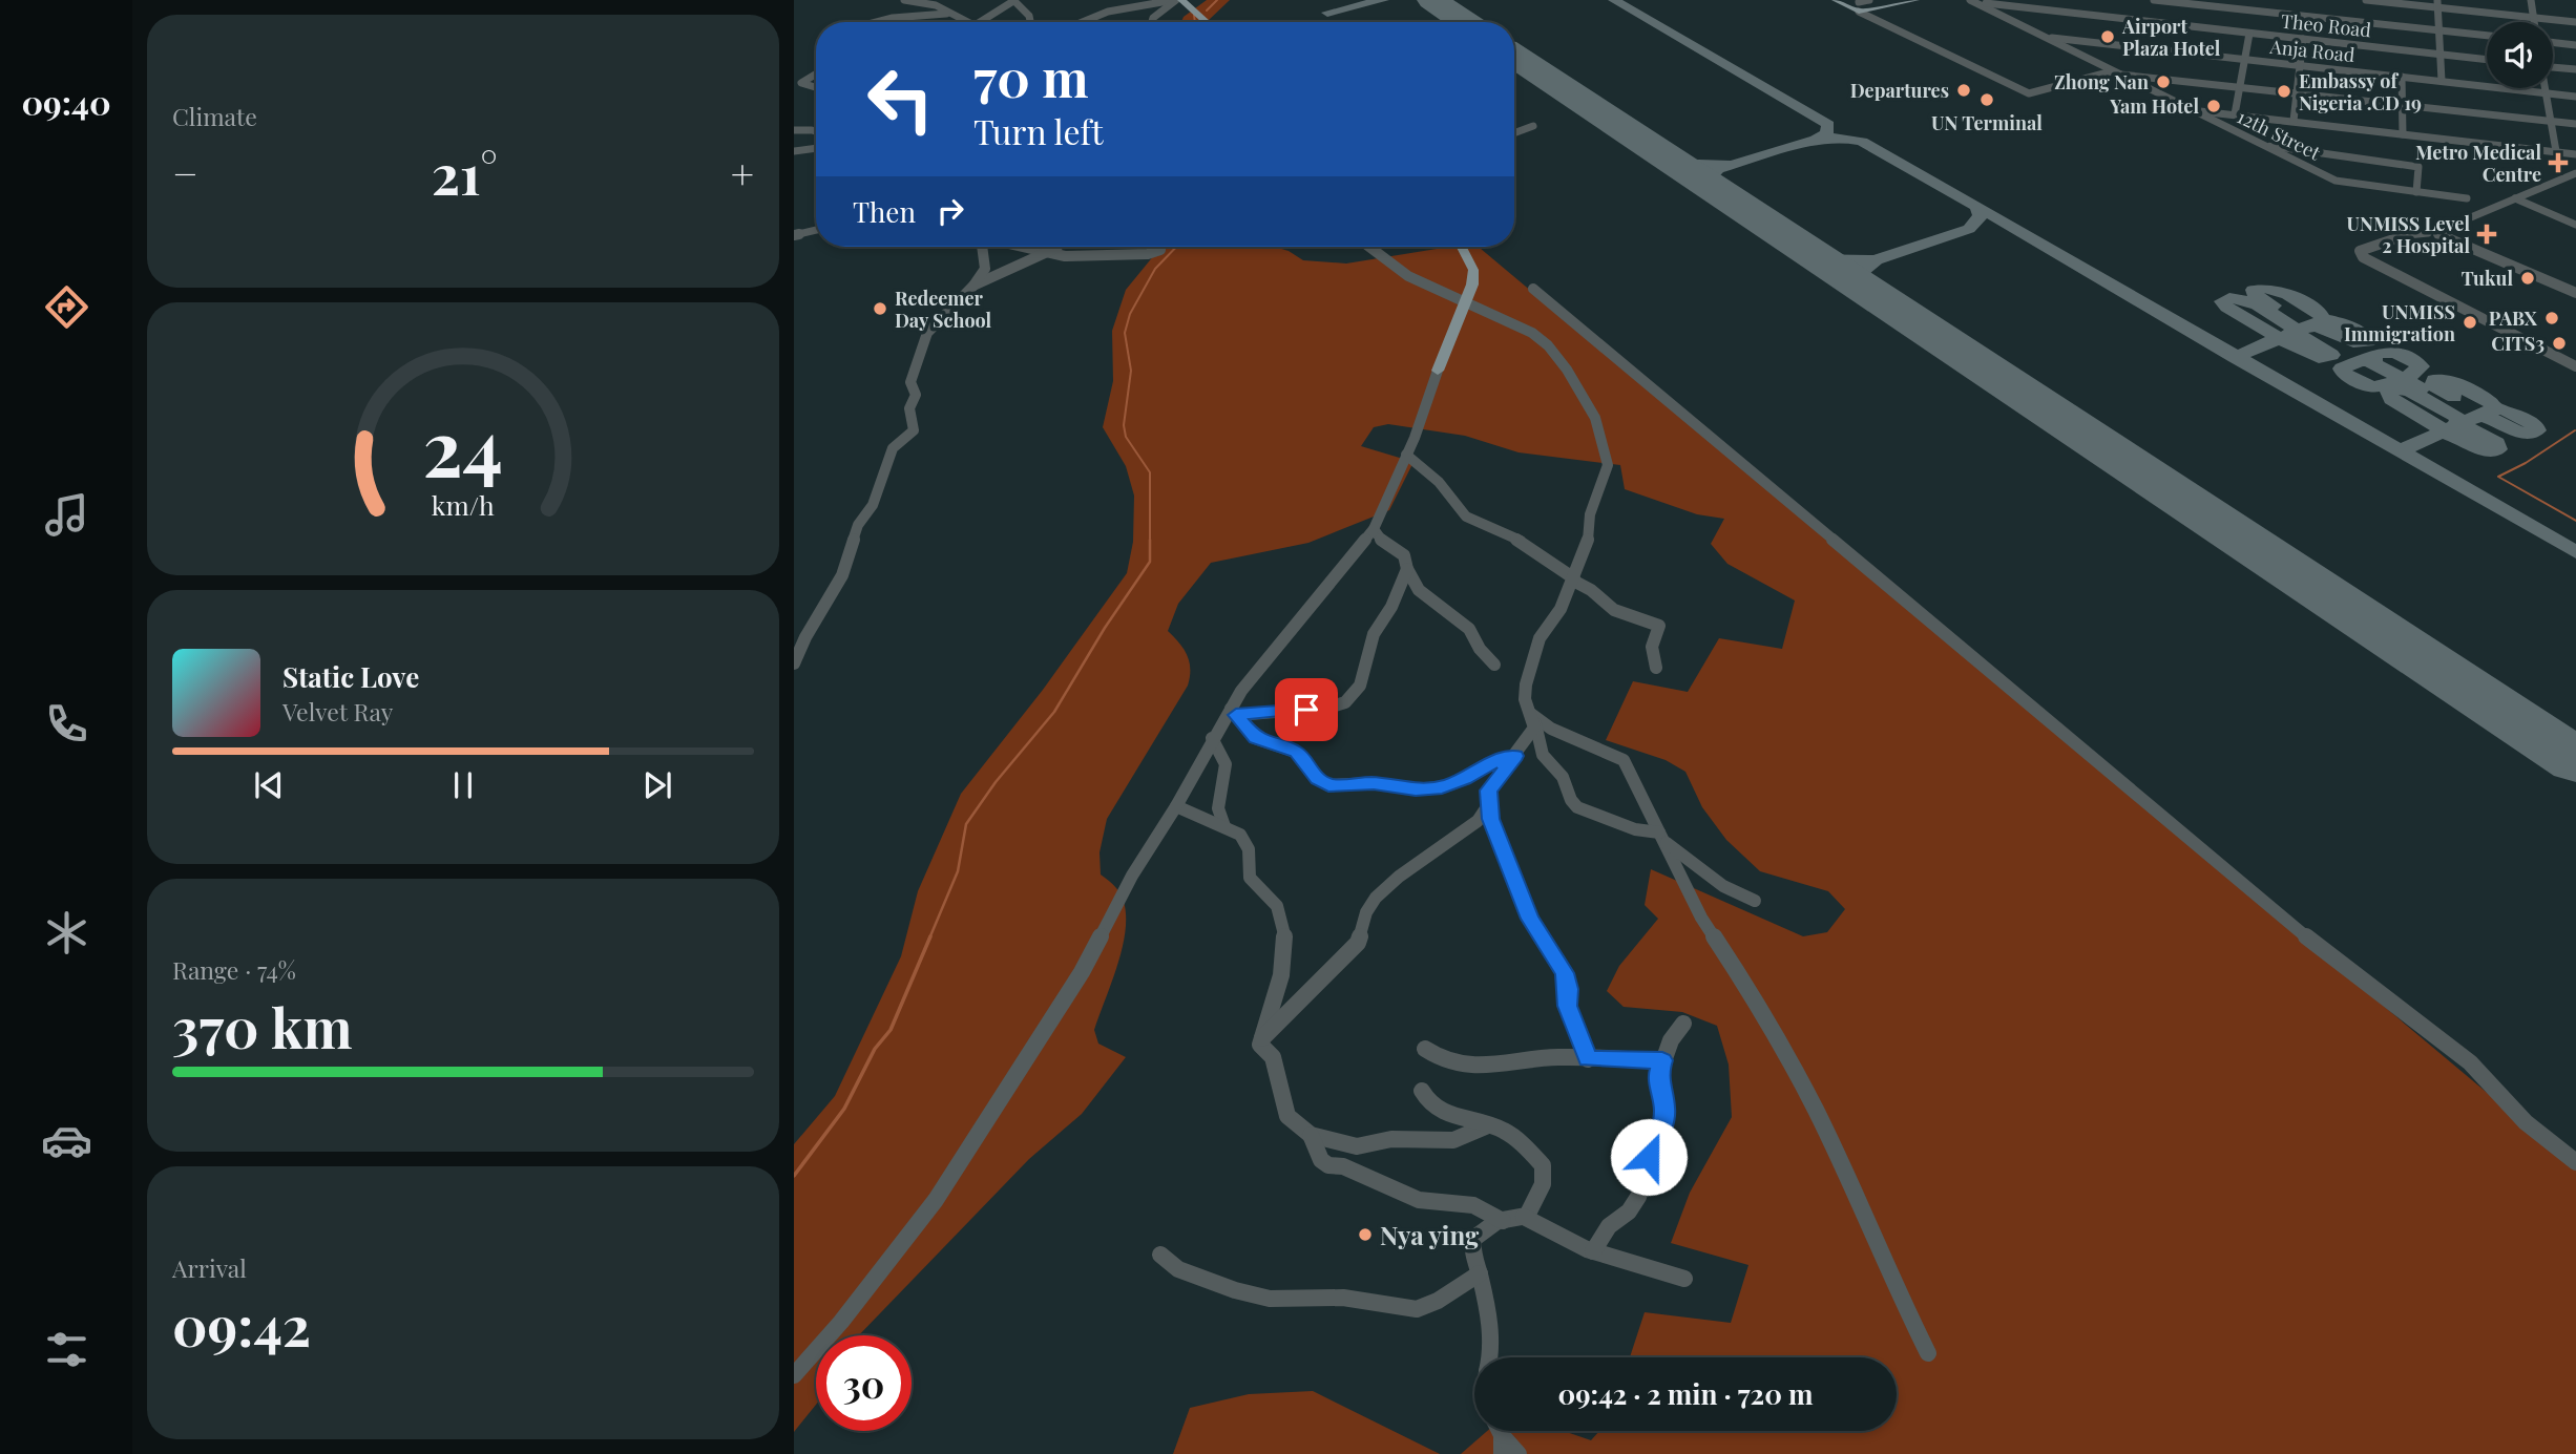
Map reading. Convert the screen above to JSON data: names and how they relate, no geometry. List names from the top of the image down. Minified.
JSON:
{"streets":{"street":["Theo Road","Anja Road","12th Street"]},"crossings":[["Theo Road","12th Street"],["Anja Road","12th Street"]],"places":{"other":["Airport Plaza Hotel","Zhong Nan","Departures","Embassy of Nigeria .CD 19","UN Terminal","Yam Hotel","Tukul","Redeemer Day School","PABX","UNMISS Immigration","CITS3","Nya ying"],"health":["Metro Medical Centre","UNMISS Level 2 Hospital"]},"page":{"tabs":"09:40","tile":["Climate",["Range · 74%","370 km"],["Arrival","09:42"]],"turn":["70 m","Turn left"],"heat":["−","21°","+"],"then":"Then","song":["Static Love","Velvet Ray"],"limit":"30","trip":"09:42 · 2 min · 720 m","gauge":["24","km/h"]}}
